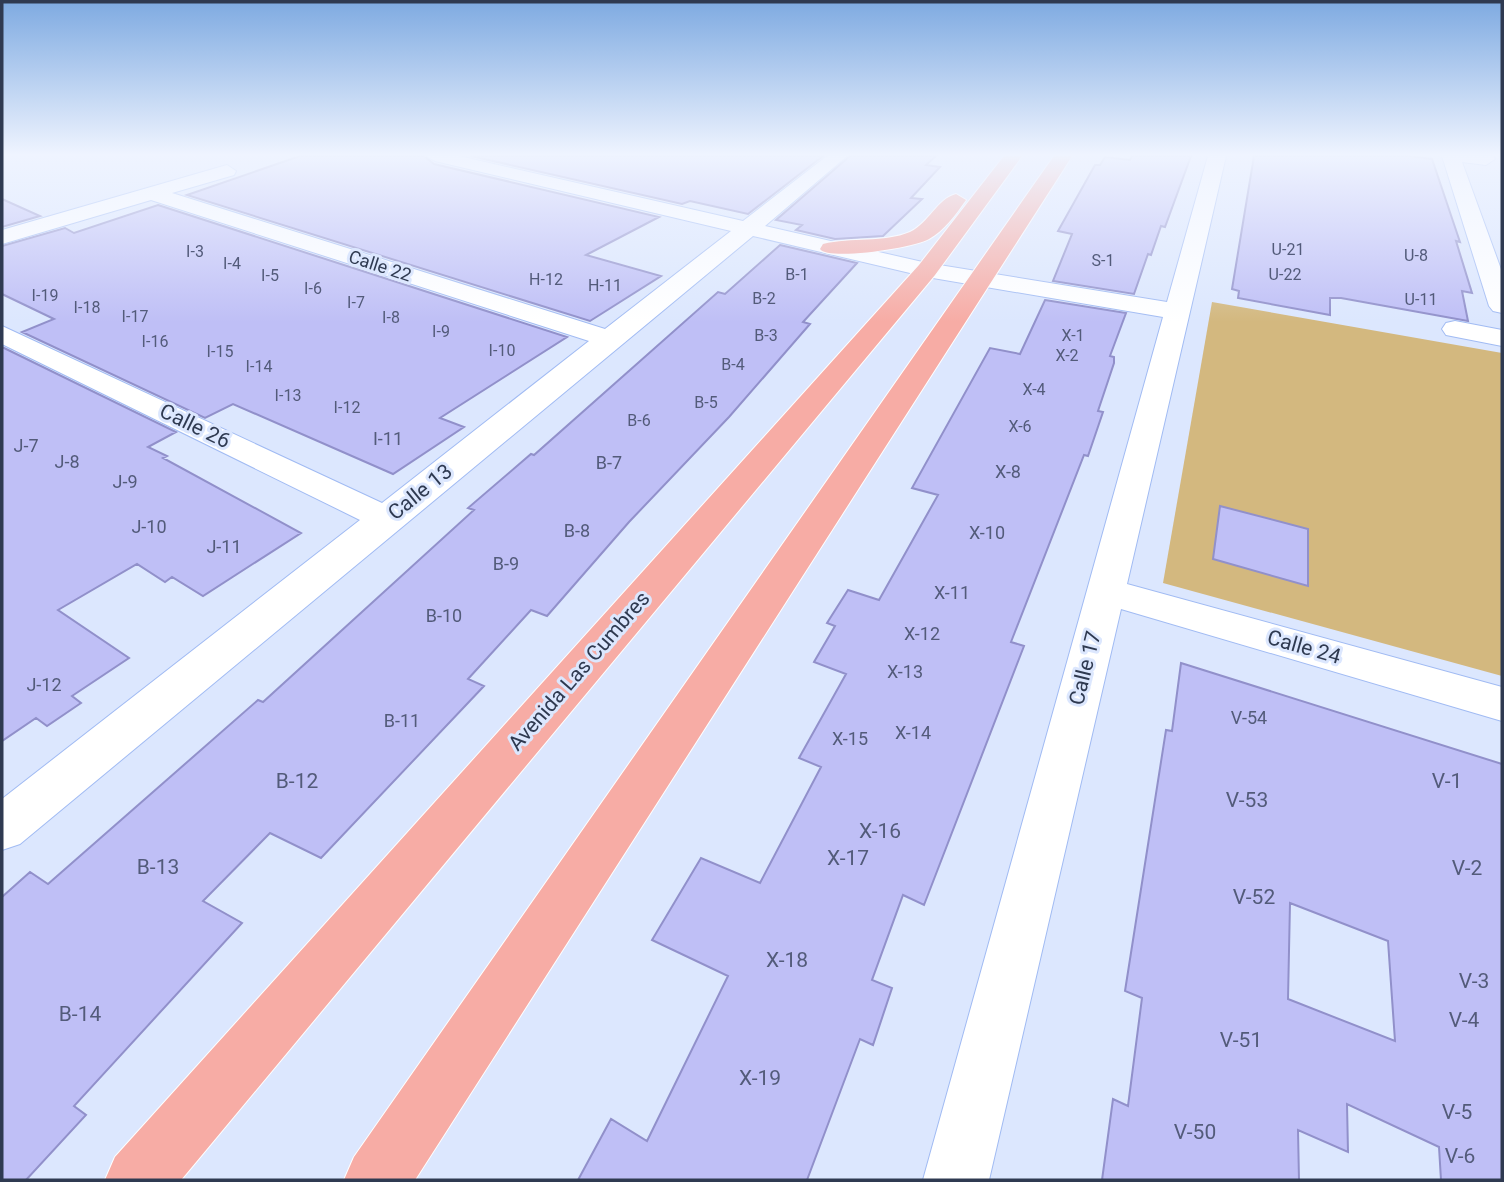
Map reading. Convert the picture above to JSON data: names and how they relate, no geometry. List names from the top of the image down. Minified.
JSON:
{"streets":{"highway":["Avenida Las Cumbres"],"street":["Calle 22","Calle 26","Calle 13","Calle 24","Calle 17"]},"crossings":[["Calle 22","Calle 13"],["Calle 26","Calle 13"],["Calle 24","Calle 17"]],"house_numbers":["U-21","I-3","U-8","S-1","I-4","B-1","U-22","I-5","H-12","H-11","I-6","I-19","B-2","U-11","I-7","I-18","I-17","I-8","I-9","B-3","X-1","I-16","I-10","I-15","X-2","B-4","I-14","X-4","I-13","B-5","I-12","B-6","X-6","I-11","J-7","J-8","B-7","X-8","J-9","J-10","B-8","X-10","J-11","B-9","X-11","B-10","X-12","X-13","J-12","V-54","B-11","X-14","X-15","B-12","V-1","V-53","X-16","X-17","B-13","V-2","V-52","X-18","V-3","B-14","V-4","V-51","X-19","V-5","V-50","V-6"]}
